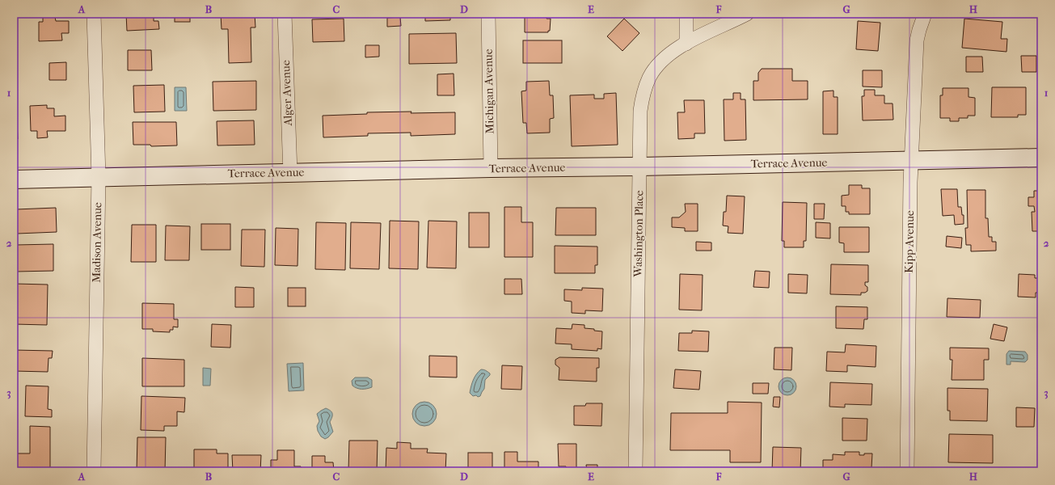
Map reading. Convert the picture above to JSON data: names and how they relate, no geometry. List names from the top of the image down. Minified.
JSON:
{"streets":{"main road":["Terrace Avenue"],"street":["Michigan Avenue","Alger Avenue","Washington Place","Kipp Avenue","Madison Avenue"]},"crossings":[["Michigan Avenue","Terrace Avenue"],["Alger Avenue","Terrace Avenue"],["Terrace Avenue","Washington Place"],["Terrace Avenue","Kipp Avenue"],["Terrace Avenue","Madison Avenue"]],"grid":{"columns":["A","B","C","D","E","F","G","H"],"rows":["1","2","3"]}}
